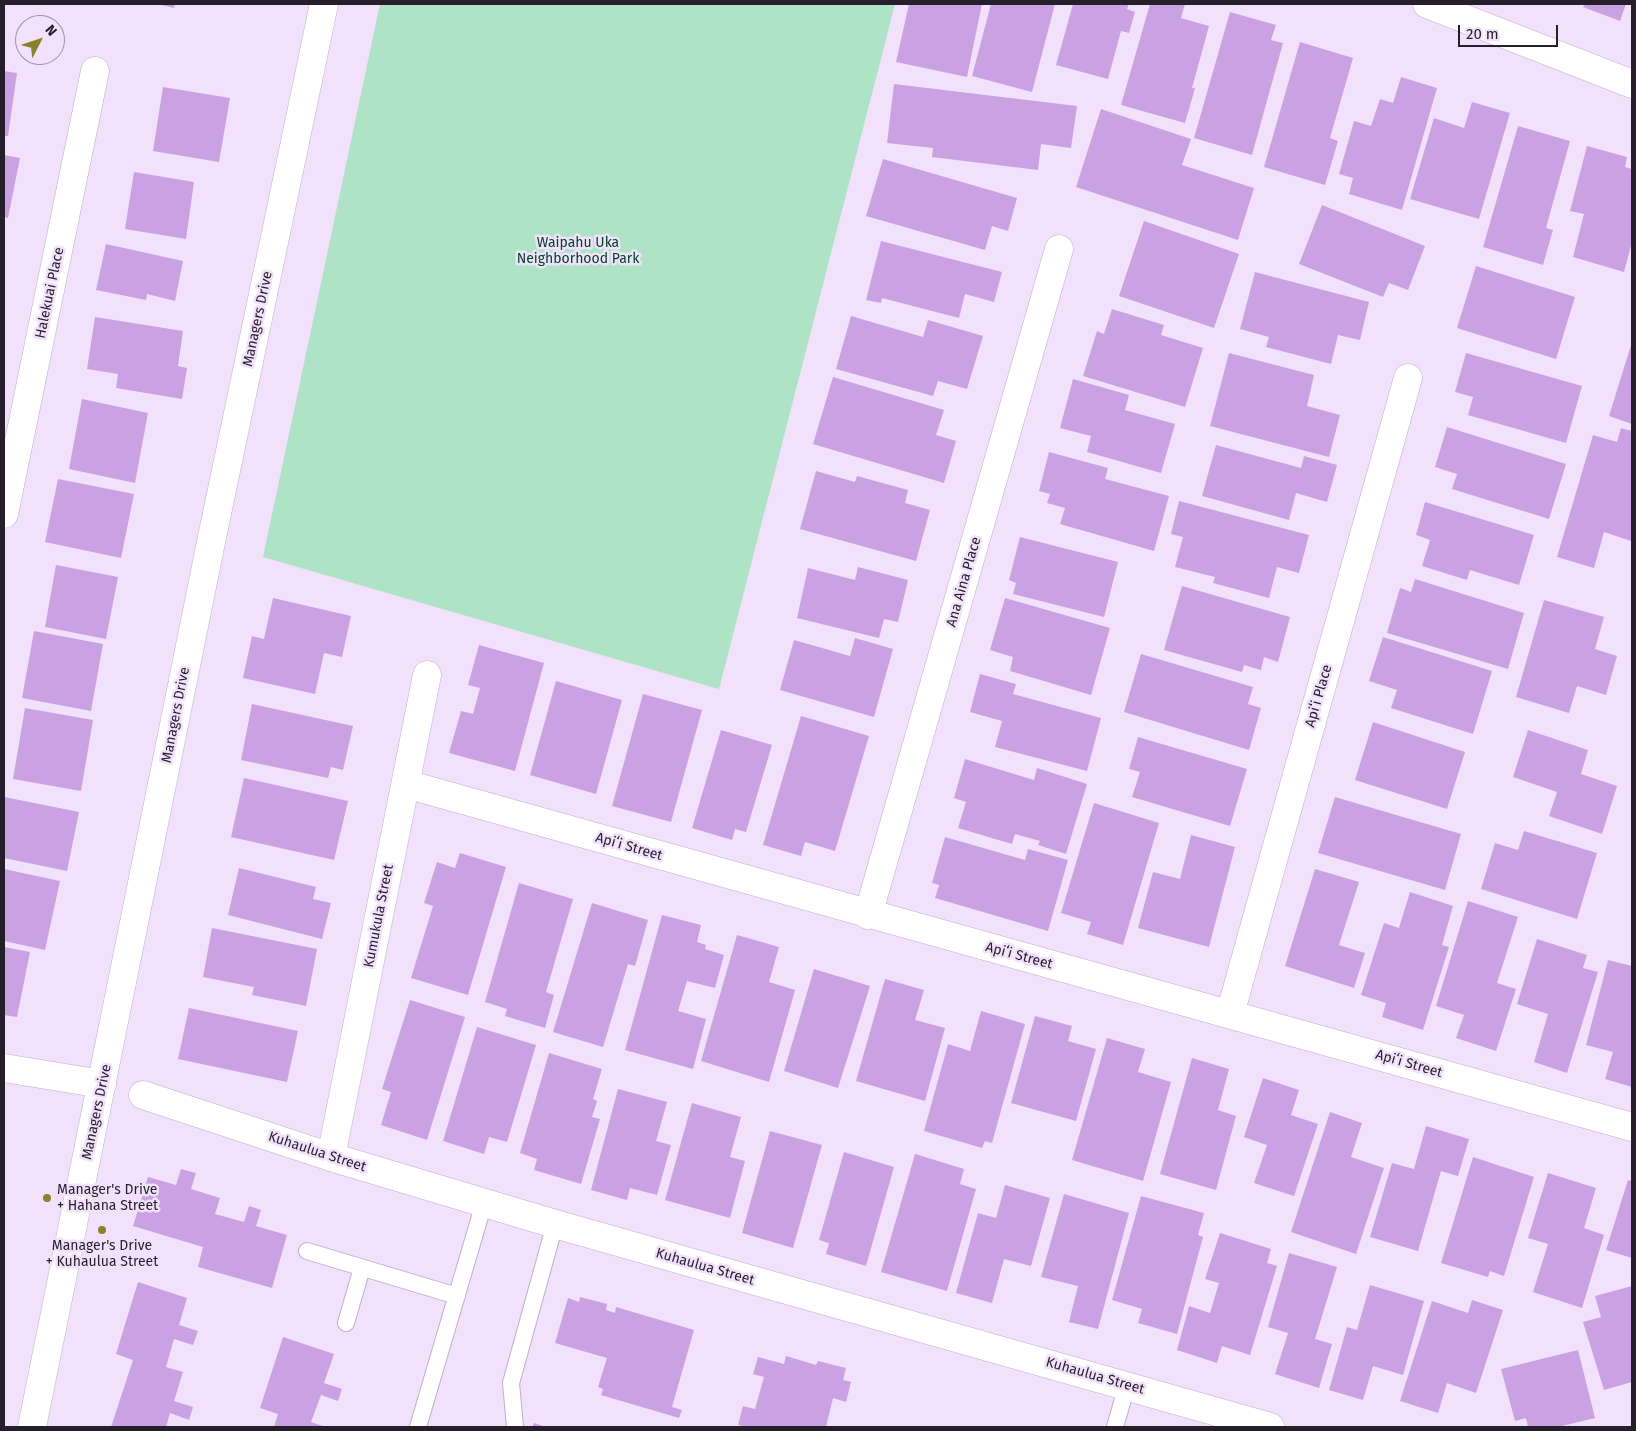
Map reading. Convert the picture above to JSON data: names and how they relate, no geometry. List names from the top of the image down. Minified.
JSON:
{"streets":{"street":["Halekuai Place","Managers Drive","Ana Aina Place","Apiʻi Place","Apiʻi Street","Kumukula Street","Kuhaulua Street"]},"crossings":[["Ana Aina Place","Apiʻi Street"],["Apiʻi Place","Apiʻi Street"],["Apiʻi Street","Kumukula Street"],["Kumukula Street","Kuhaulua Street"]],"parks":["Waipahu Uka Neighborhood Park"],"places":["Manager's Drive + Hahana Street","Manager's Drive + Kuhaulua Street"],"scale_bar":"20 m","north":"top right"}
